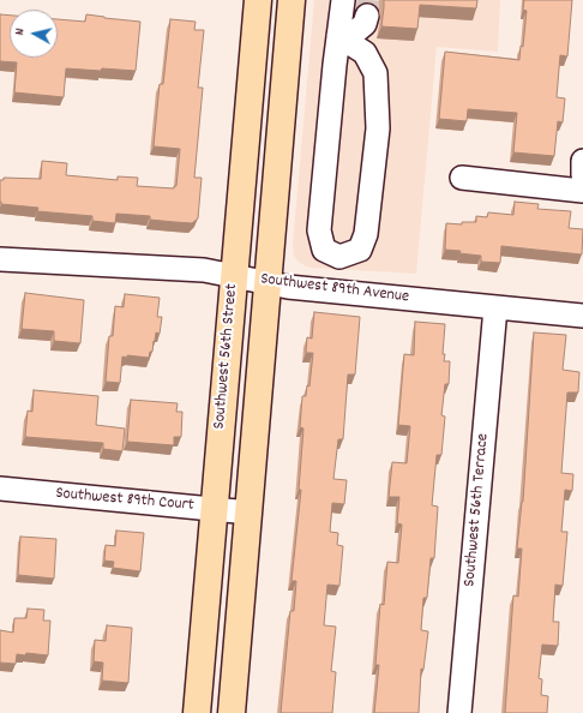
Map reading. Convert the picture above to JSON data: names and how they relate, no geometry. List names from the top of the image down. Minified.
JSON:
{"streets":{"main road":["Southwest 56th Street"],"street":["Southwest 89th Avenue","Southwest 89th Court","Southwest 56th Terrace"]},"crossings":[["Southwest 89th Avenue","Southwest 56th Street"],["Southwest 89th Avenue","Southwest 56th Terrace"],["Southwest 56th Street","Southwest 89th Court"]],"north":"left"}
